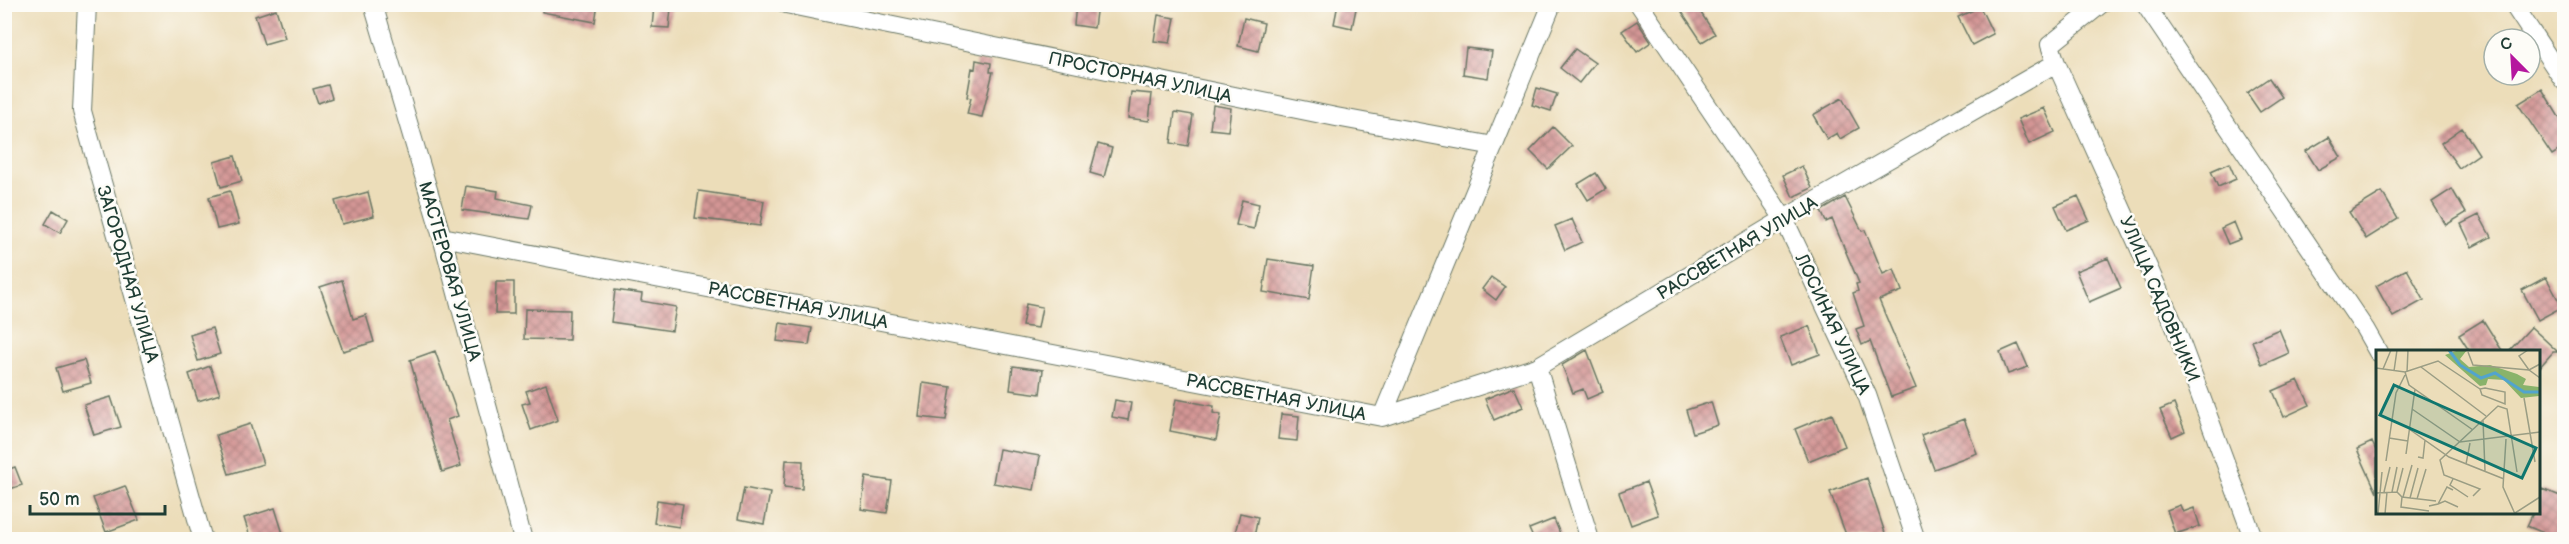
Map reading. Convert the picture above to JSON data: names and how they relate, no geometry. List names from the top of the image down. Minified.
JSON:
{"streets":{"street":["ПРОСТОРНАЯ УЛИЦА","РАССВЕТНАЯ УЛИЦА","МАСТЕРОВАЯ УЛИЦА","ЗАГОРОДНАЯ УЛИЦА","УЛИЦА САДОВНИКИ","ЛОСИНАЯ УЛИЦА"]},"crossings":[["РАССВЕТНАЯ УЛИЦА","МАСТЕРОВАЯ УЛИЦА"],["РАССВЕТНАЯ УЛИЦА","УЛИЦА САДОВНИКИ"],["РАССВЕТНАЯ УЛИЦА","ЛОСИНАЯ УЛИЦА"]],"scale_bar":"50 m","north":"top left"}
